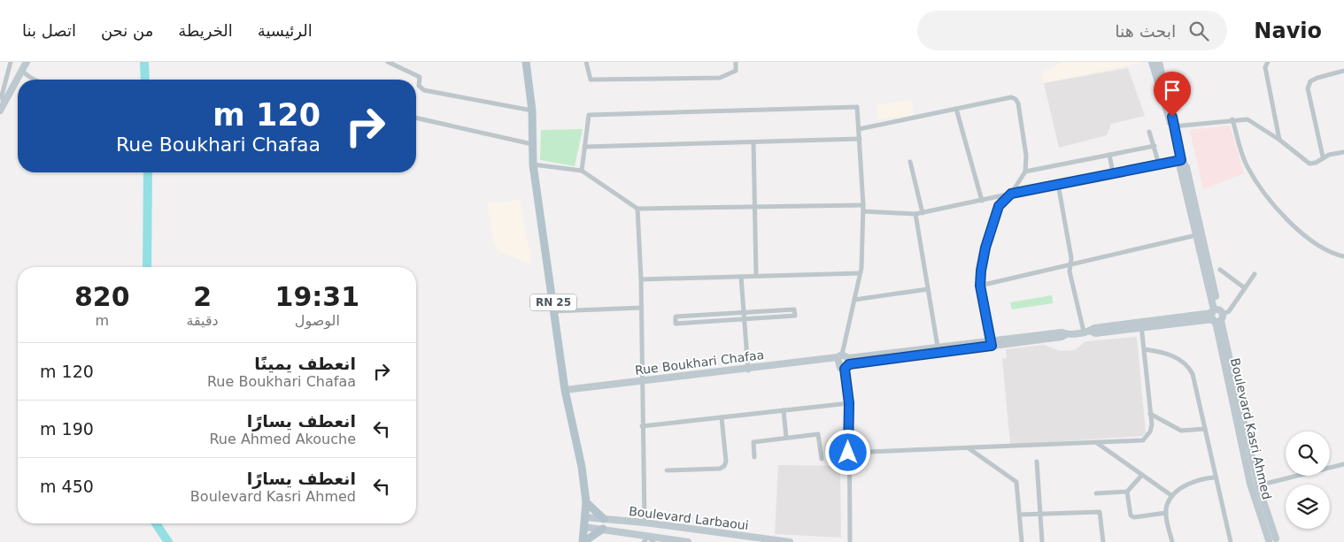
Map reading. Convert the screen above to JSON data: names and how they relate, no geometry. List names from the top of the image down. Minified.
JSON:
{"streets":{"main road":["RN 25","Rue Boukhari Chafaa","Boulevard Kasri Ahmed","Boulevard Larbaoui"]},"crossings":[["RN 25","Rue Boukhari Chafaa"],["RN 25","Boulevard Larbaoui"]],"page":{"header":"Navio","search":"ابحث هنا","nav":["الرئيسية","الخريطة","من نحن","اتصل بنا"],"turn":["120 m","Rue Boukhari Chafaa"],"eta":["19:31","الوصول","2","دقيقة","820","m"],"list":[{"name":"انعطف يمينًا","note":"Rue Boukhari Chafaa","value":"120 m"},{"name":"انعطف يسارًا","note":"Rue Ahmed Akouche","value":"190 m"},{"name":"انعطف يسارًا","note":"Boulevard Kasri Ahmed","value":"450 m"}]}}
